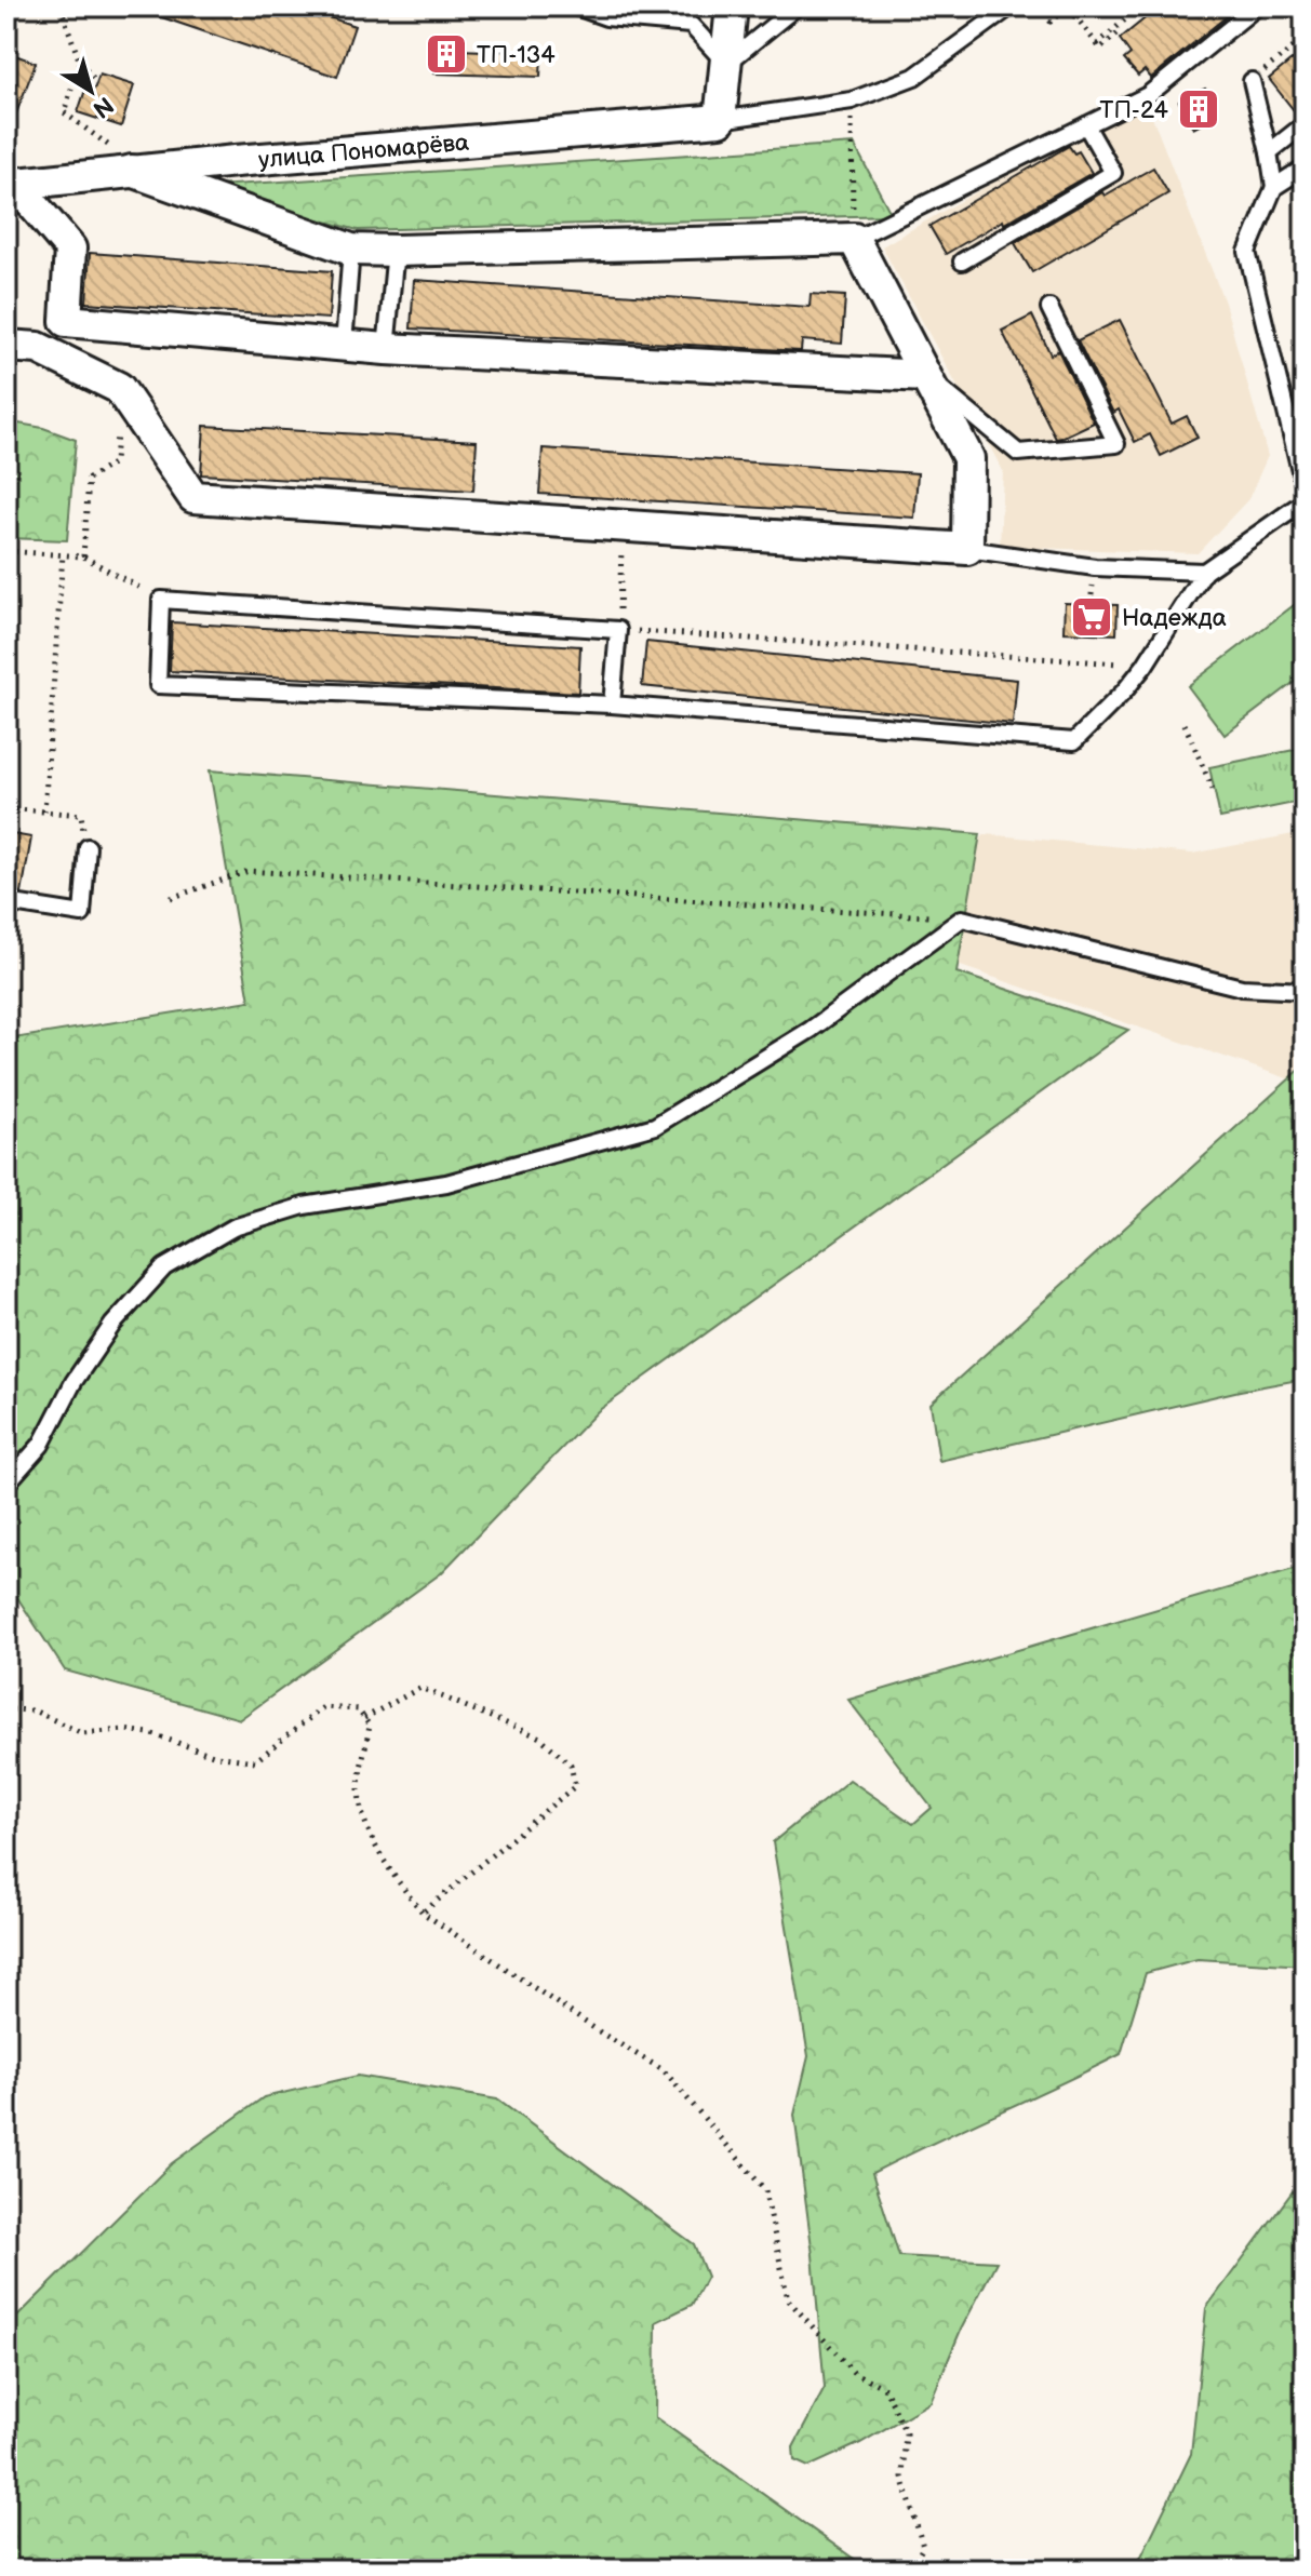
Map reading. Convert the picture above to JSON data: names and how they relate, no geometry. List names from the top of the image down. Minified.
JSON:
{"streets":{"street":["улица Пономарёва"]},"places":{"building":["ТП-134","ТП-24"],"supermarket":["Надежда"]},"north":"bottom right"}
